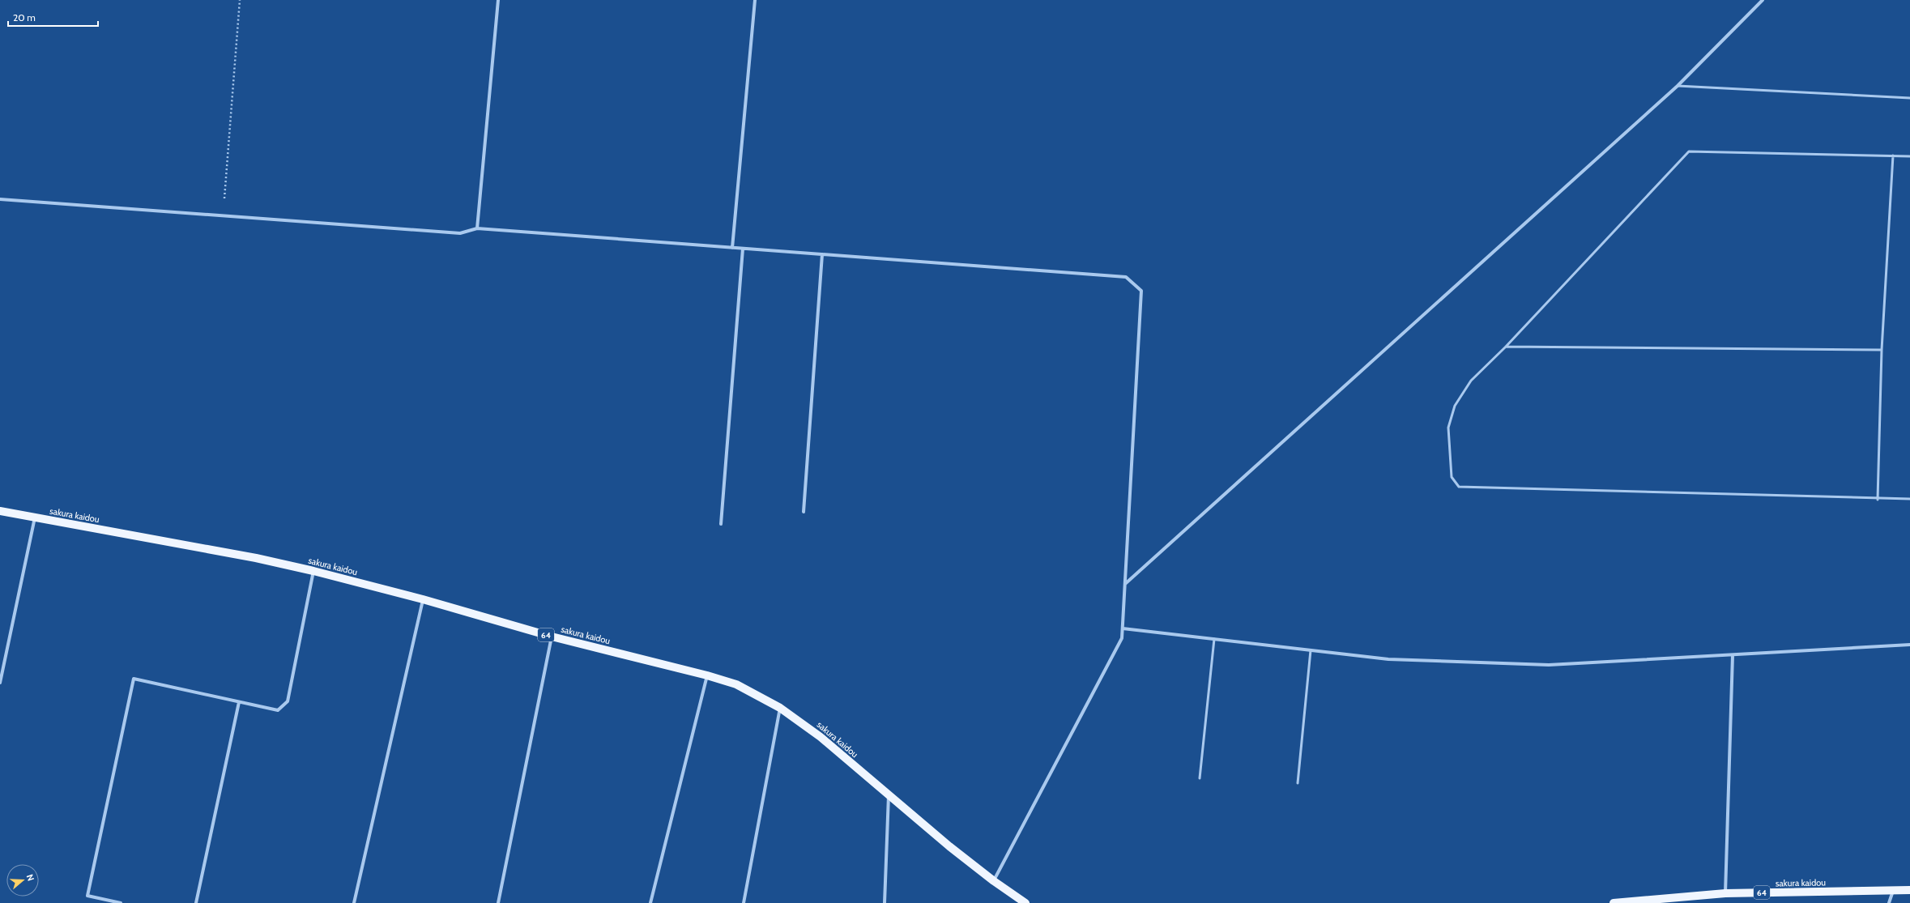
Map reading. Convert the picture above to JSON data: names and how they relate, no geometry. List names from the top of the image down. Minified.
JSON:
{"streets":{"main road":["sakura kaidou","64"]},"scale_bar":"20 m","north":"right"}
